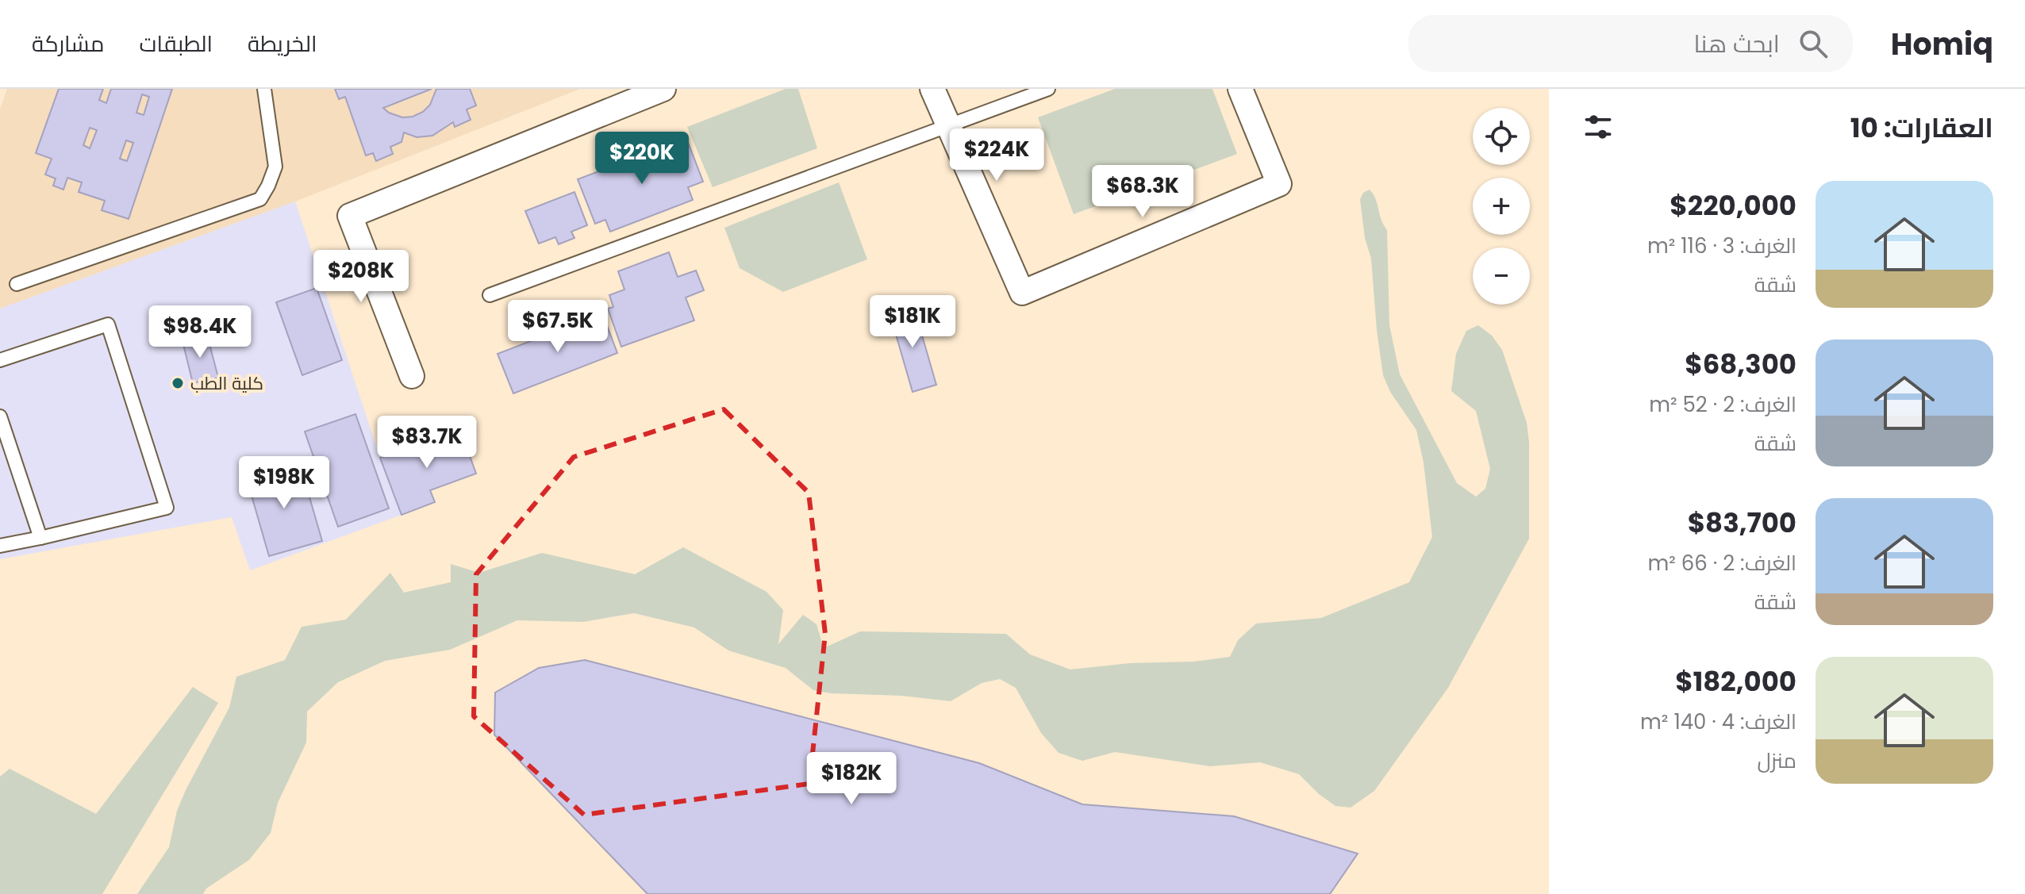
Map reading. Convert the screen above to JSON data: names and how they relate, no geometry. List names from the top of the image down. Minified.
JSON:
{"places":["كلية الطب"],"page":{"header":"Homiq","search":"ابحث هنا","nav":["الخريطة","الطبقات","مشاركة"],"heading":"العقارات: 10","map_buttons":["+","−"],"price":["$224K","$220K","$68.3K","$208K","$181K","$67.5K","$98.4K","$83.7K","$198K","$182K"],"list":[{"name":"$220,000","note":"الغرف: 3 · 116 m² · شقة"},{"name":"$68,300","note":"الغرف: 2 · 52 m² · شقة"},{"name":"$83,700","note":"الغرف: 2 · 66 m² · شقة"},{"name":"$182,000","note":"الغرف: 4 · 140 m² · منزل"}]}}
